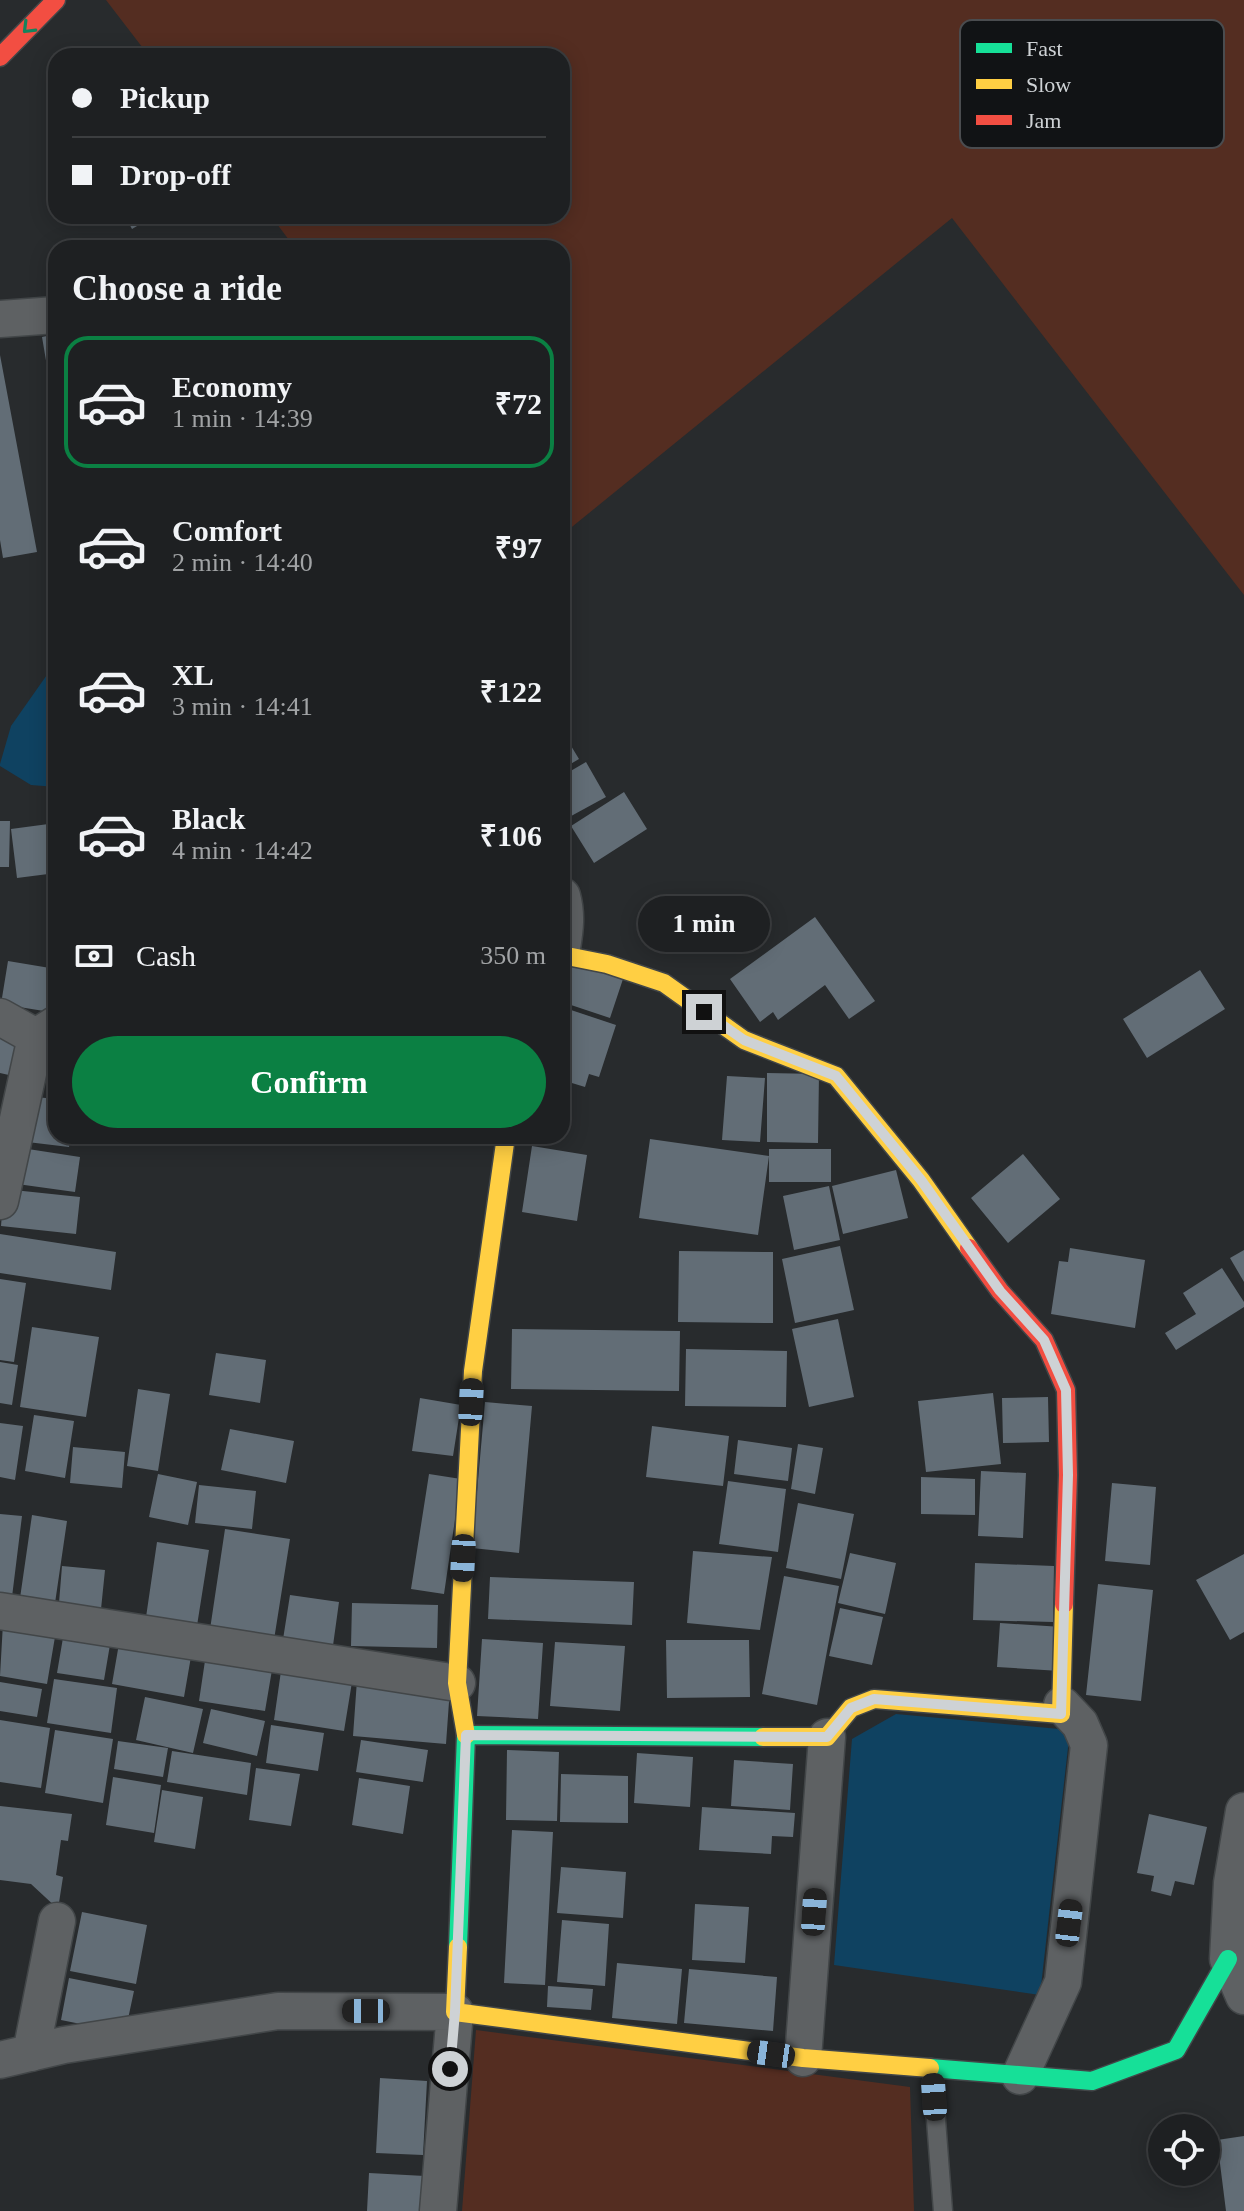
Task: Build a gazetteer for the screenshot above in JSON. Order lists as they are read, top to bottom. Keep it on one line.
{"legend":["Fast","Slow","Jam"],"page":{"banner":["Pickup","Drop-off"],"heading":"Choose a ride","list":[{"name":"Economy","note":"1 min · 14:39","value":"₹72"},{"name":"Comfort","note":"2 min · 14:40","value":"₹97"},{"name":"XL","note":"3 min · 14:41","value":"₹122"},{"name":"Black","note":"4 min · 14:42","value":"₹106"}],"bubble":"1 min","pay":["Cash","350 m"],"buttons":"Confirm"}}
